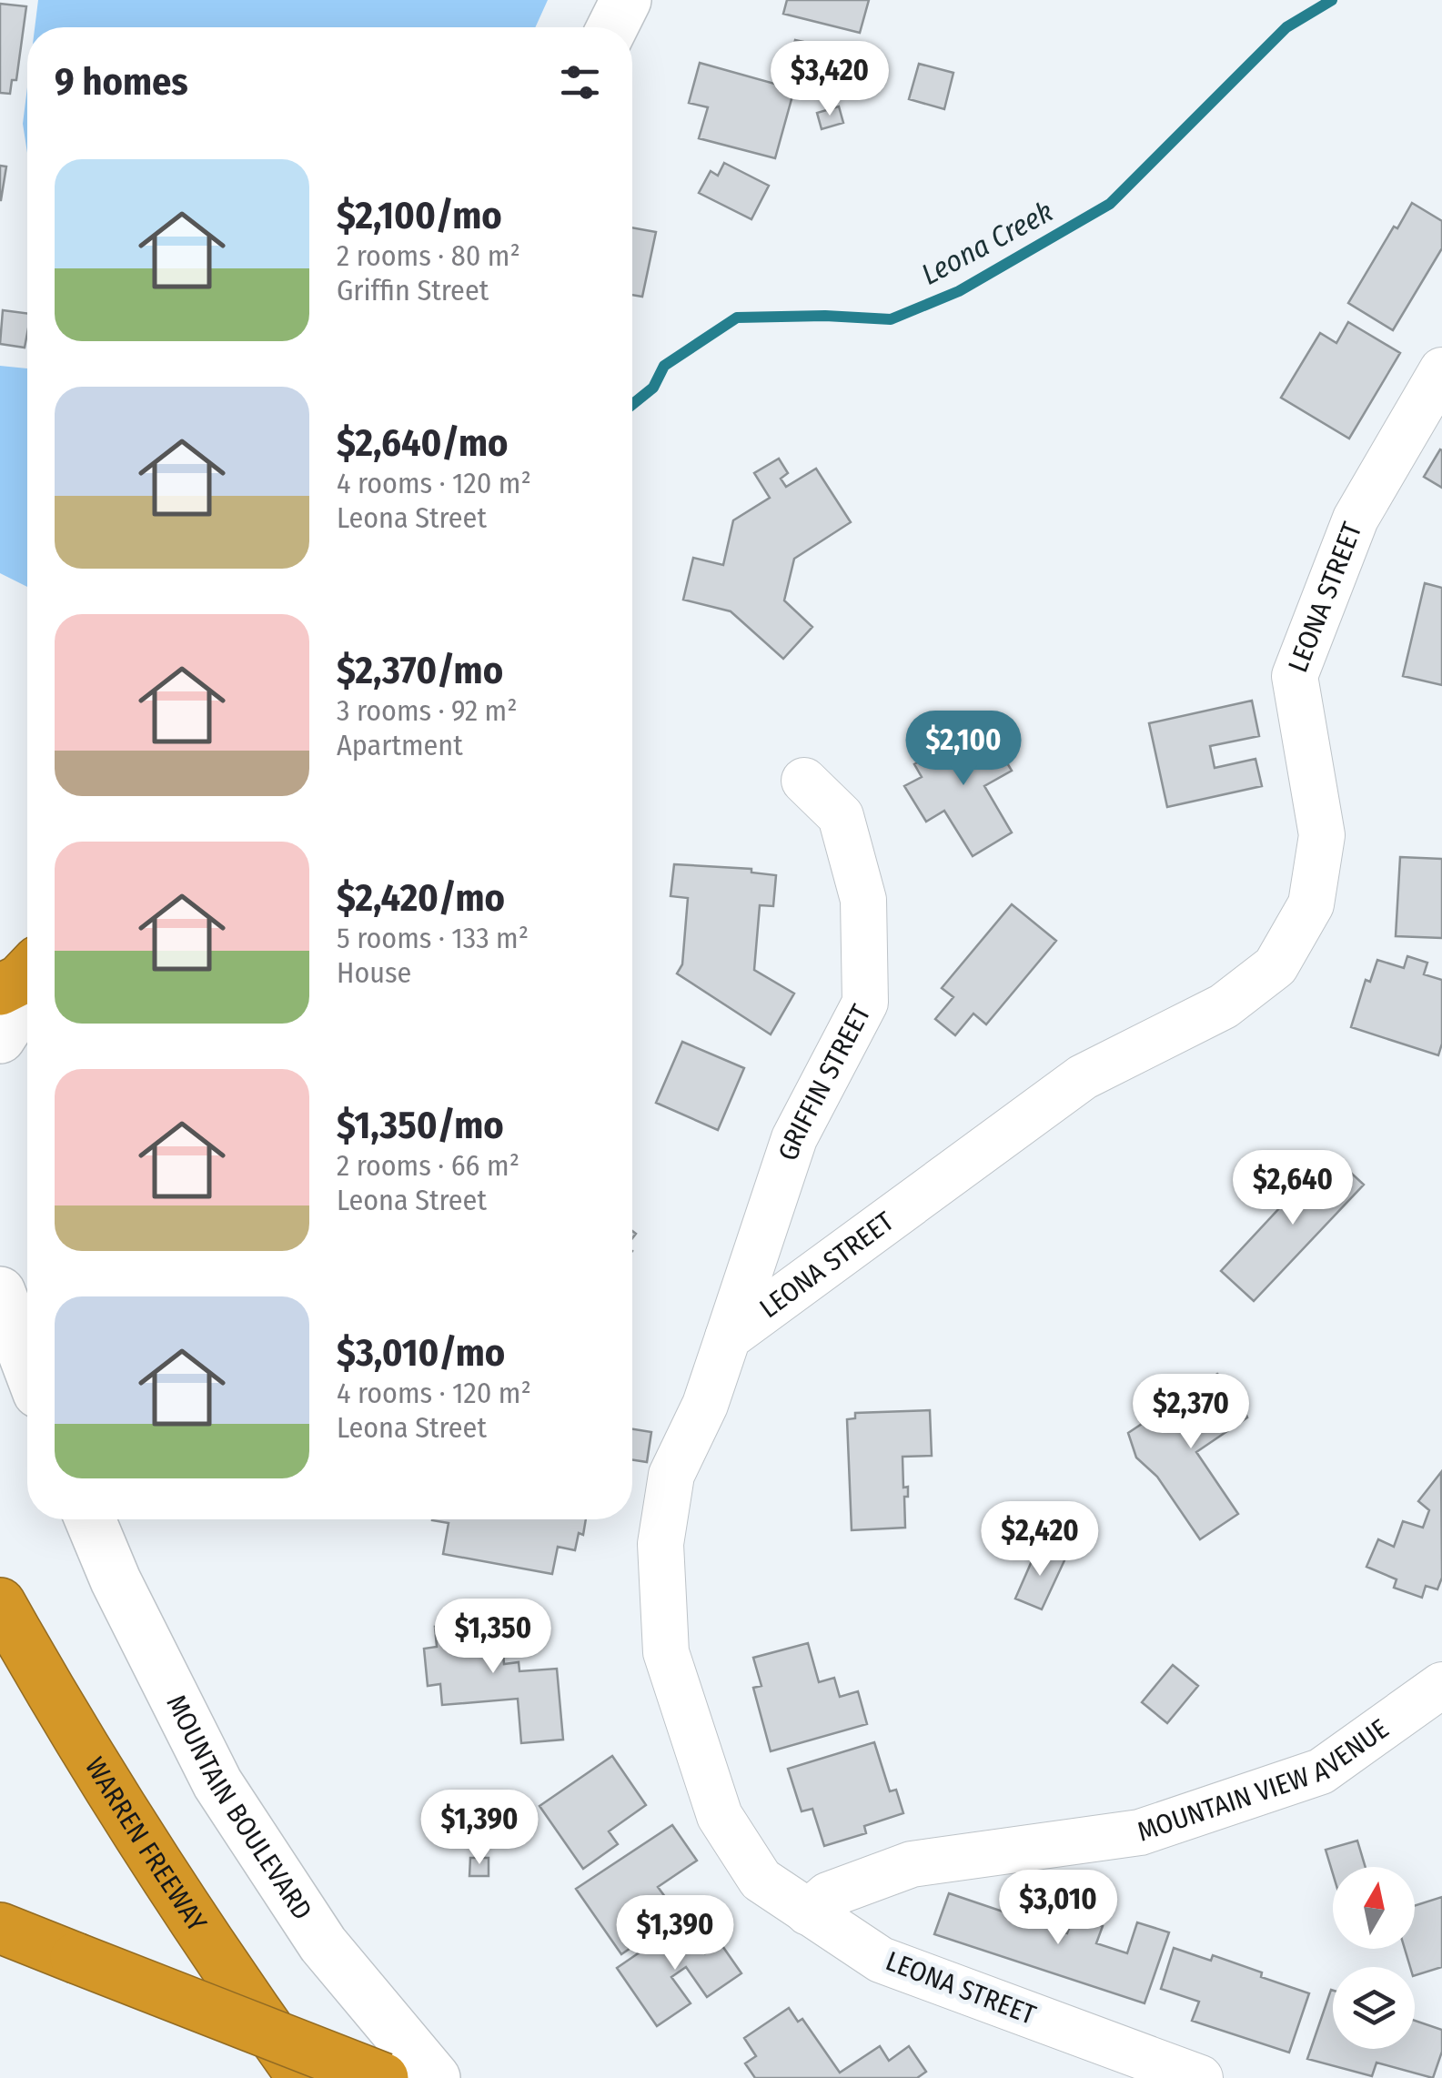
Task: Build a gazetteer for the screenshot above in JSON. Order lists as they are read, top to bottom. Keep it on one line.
{"streets":{"highway":["WARREN FREEWAY"],"street":["LEONA STREET","GRIFFIN STREET","MOUNTAIN VIEW AVENUE","MOUNTAIN BOULEVARD"]},"crossings":[["LEONA STREET","GRIFFIN STREET"],["LEONA STREET","MOUNTAIN VIEW AVENUE"]],"water":["Leona Creek"],"north":"top","page":{"heading":"9 homes","price":["$3,420","$2,100","$2,640","$2,370","$2,420","$1,350","$1,390","$3,010","$1,390"],"list":[{"name":"$2,100/mo","note":"2 rooms · 80 m² · Griffin Street"},{"name":"$2,640/mo","note":"4 rooms · 120 m² · Leona Street"},{"name":"$2,370/mo","note":"3 rooms · 92 m² · Apartment"},{"name":"$2,420/mo","note":"5 rooms · 133 m² · House"},{"name":"$1,350/mo","note":"2 rooms · 66 m² · Leona Street"},{"name":"$3,010/mo","note":"4 rooms · 120 m² · Leona Street"}]}}
